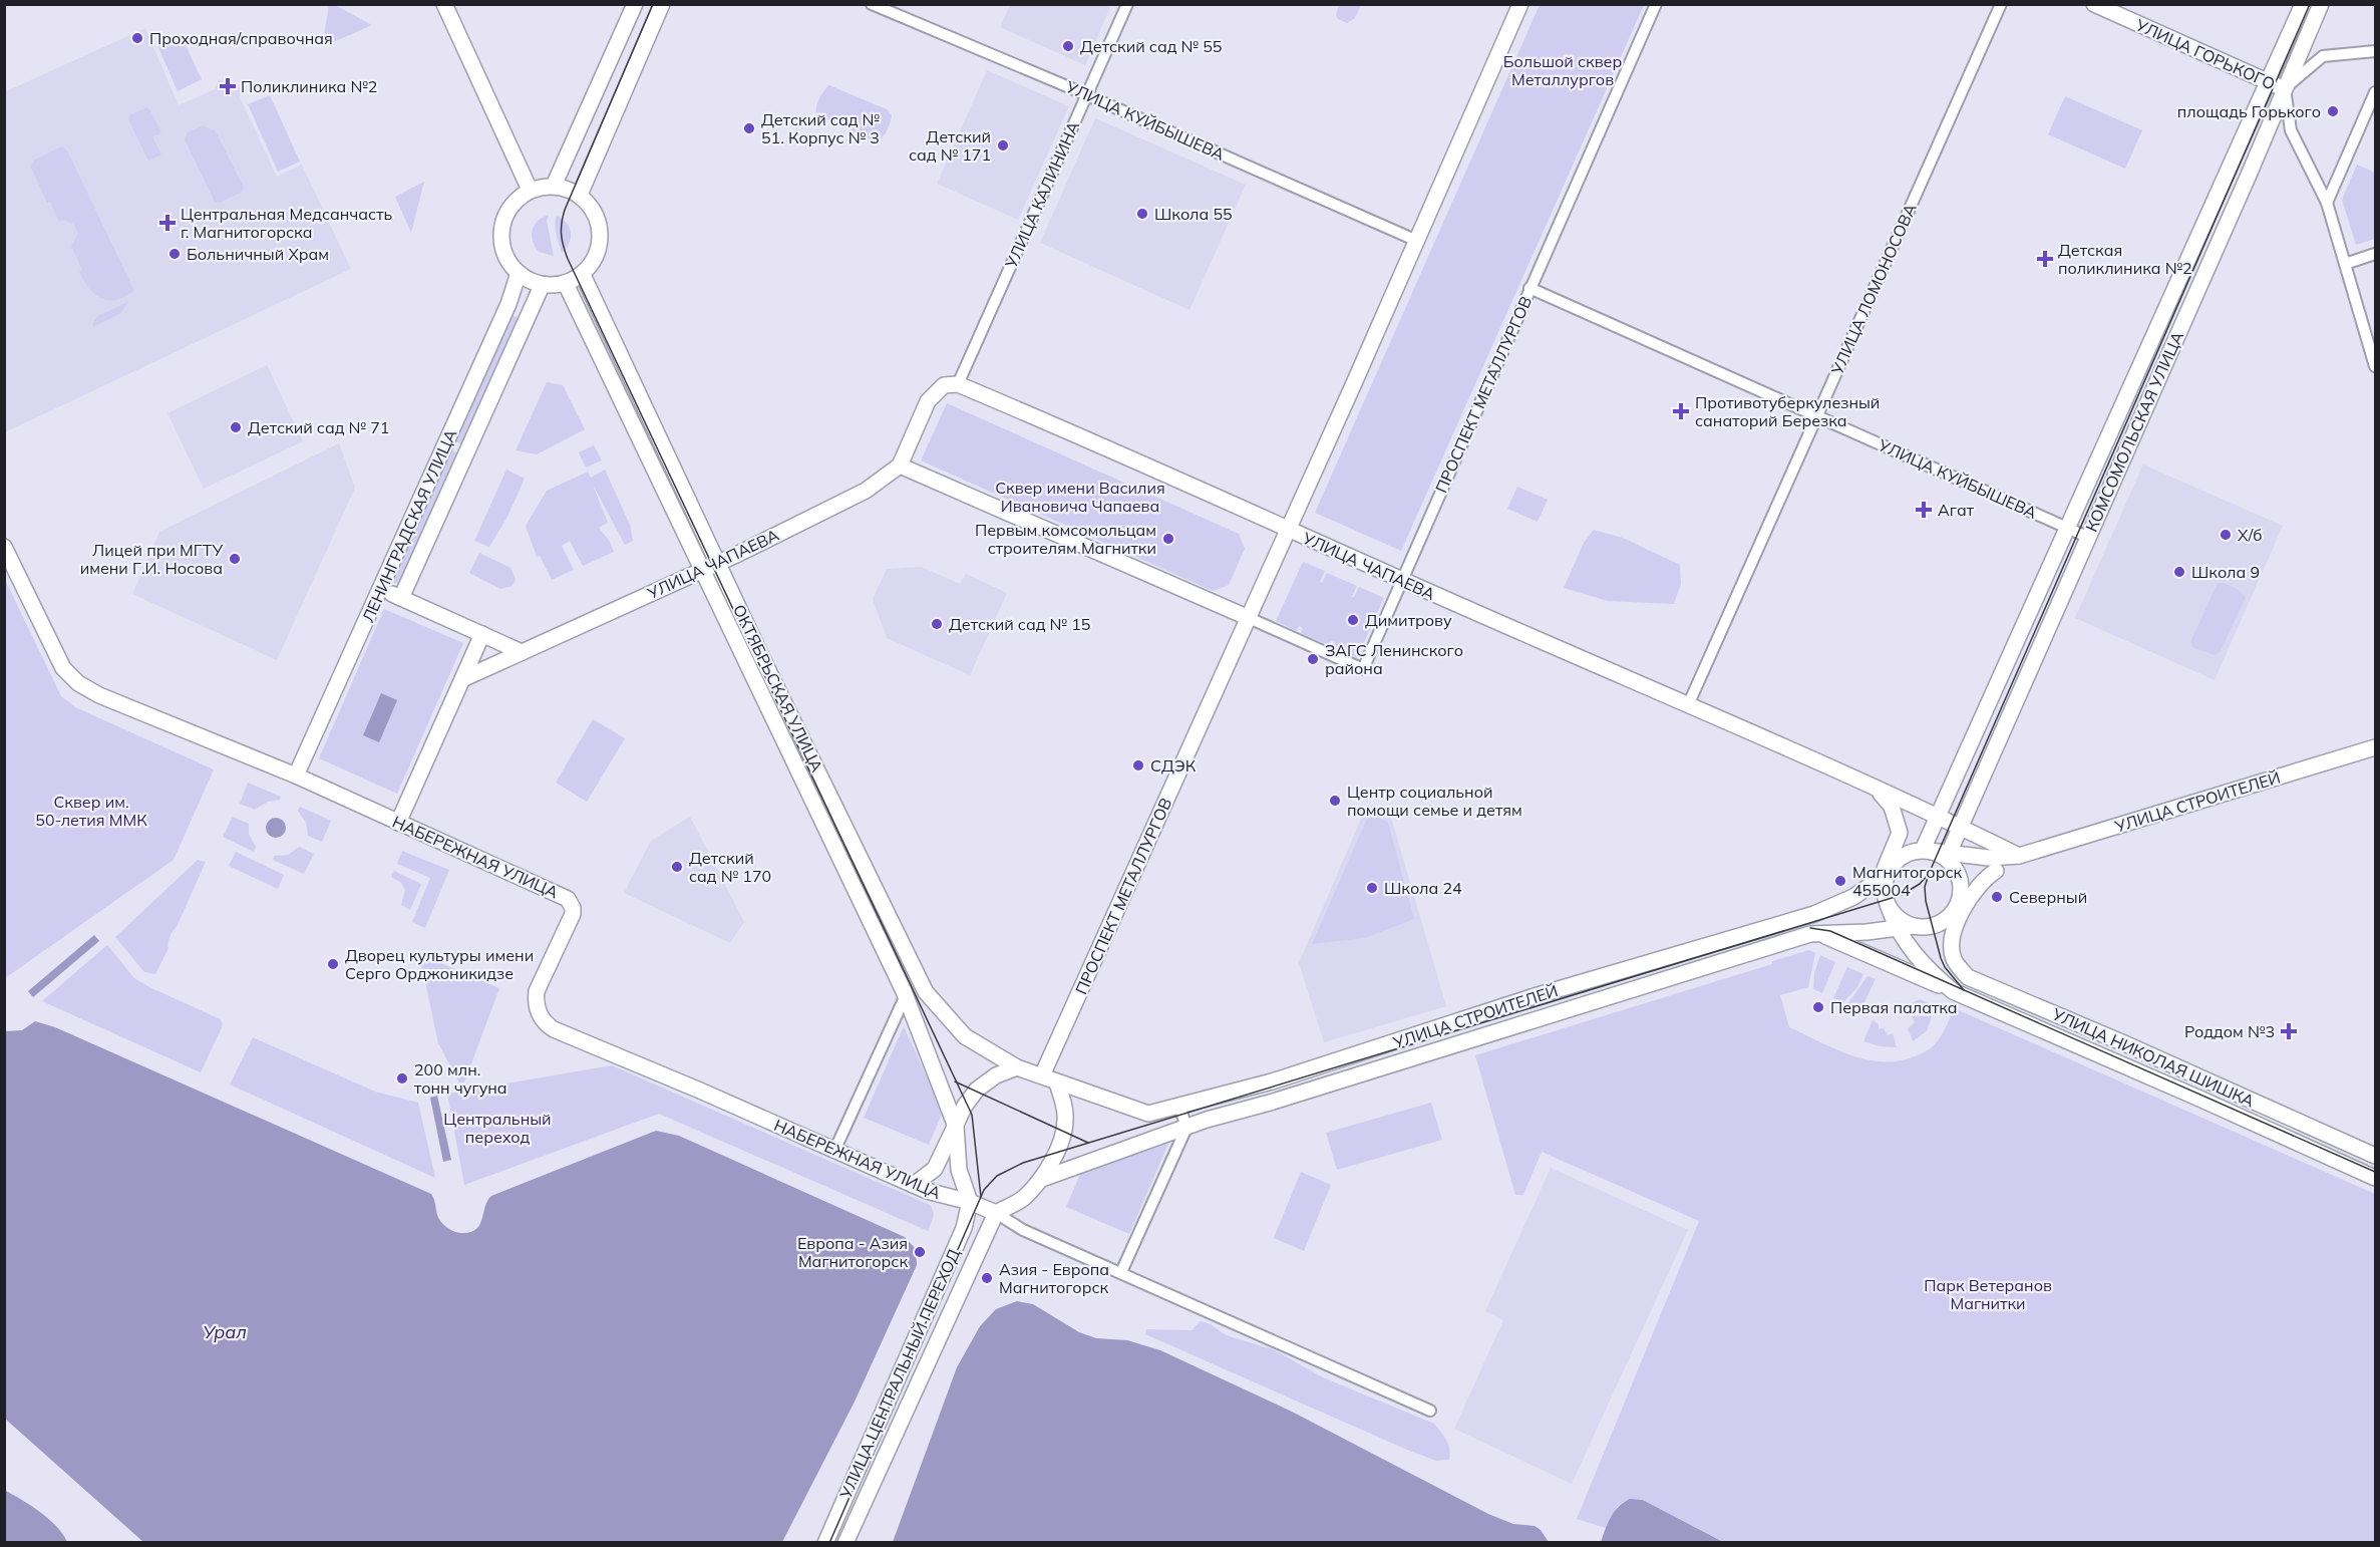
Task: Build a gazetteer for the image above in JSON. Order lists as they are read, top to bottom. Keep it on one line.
{"streets":{"main road":["УЛИЦА ГОРЬКОГО","ПРОСПЕКТ МЕТАЛЛУРГОВ","КОМСОМОЛЬСКАЯ УЛИЦА","ЛЕНИНГРАДСКАЯ УЛИЦА","УЛИЦА ЧАПАЕВА","ОКТЯБРЬСКАЯ УЛИЦА","УЛИЦА СТРОИТЕЛЕЙ","НАБЕРЕЖНАЯ УЛИЦА","УЛИЦА НИКОЛАЯ ШИШКА","УЛИЦА ЦЕНТРАЛЬНЫЙ ПЕРЕХОД"],"street":["УЛИЦА КУЙБЫШЕВА","УЛИЦА КАЛИНИНА","УЛИЦА ЛОМОНОСОВА"]},"crossings":[["УЛИЦА ГОРЬКОГО","КОМСОМОЛЬСКАЯ УЛИЦА"],["УЛИЦА КУЙБЫШЕВА","УЛИЦА КАЛИНИНА"],["УЛИЦА КУЙБЫШЕВА","УЛИЦА ЛОМОНОСОВА"],["УЛИЦА КУЙБЫШЕВА","ПРОСПЕКТ МЕТАЛЛУРГОВ"],["УЛИЦА КУЙБЫШЕВА","КОМСОМОЛЬСКАЯ УЛИЦА"],["УЛИЦА КАЛИНИНА","УЛИЦА ЧАПАЕВА"],["УЛИЦА ЛОМОНОСОВА","УЛИЦА ЧАПАЕВА"],["ПРОСПЕКТ МЕТАЛЛУРГОВ","УЛИЦА ЧАПАЕВА"],["ПРОСПЕКТ МЕТАЛЛУРГОВ","ОКТЯБРЬСКАЯ УЛИЦА"],["ПРОСПЕКТ МЕТАЛЛУРГОВ","УЛИЦА СТРОИТЕЛЕЙ"],["ПРОСПЕКТ МЕТАЛЛУРГОВ","НАБЕРЕЖНАЯ УЛИЦА"],["ПРОСПЕКТ МЕТАЛЛУРГОВ","УЛИЦА ЦЕНТРАЛЬНЫЙ ПЕРЕХОД"],["КОМСОМОЛЬСКАЯ УЛИЦА","УЛИЦА ЧАПАЕВА"],["КОМСОМОЛЬСКАЯ УЛИЦА","УЛИЦА СТРОИТЕЛЕЙ"],["КОМСОМОЛЬСКАЯ УЛИЦА","УЛИЦА НИКОЛАЯ ШИШКА"],["ЛЕНИНГРАДСКАЯ УЛИЦА","ОКТЯБРЬСКАЯ УЛИЦА"],["ЛЕНИНГРАДСКАЯ УЛИЦА","НАБЕРЕЖНАЯ УЛИЦА"],["УЛИЦА ЧАПАЕВА","ОКТЯБРЬСКАЯ УЛИЦА"],["УЛИЦА ЧАПАЕВА","УЛИЦА СТРОИТЕЛЕЙ"],["ОКТЯБРЬСКАЯ УЛИЦА","УЛИЦА СТРОИТЕЛЕЙ"],["ОКТЯБРЬСКАЯ УЛИЦА","НАБЕРЕЖНАЯ УЛИЦА"],["ОКТЯБРЬСКАЯ УЛИЦА","УЛИЦА ЦЕНТРАЛЬНЫЙ ПЕРЕХОД"],["УЛИЦА СТРОИТЕЛЕЙ","НАБЕРЕЖНАЯ УЛИЦА"],["УЛИЦА СТРОИТЕЛЕЙ","УЛИЦА НИКОЛАЯ ШИШКА"],["УЛИЦА СТРОИТЕЛЕЙ","УЛИЦА ЦЕНТРАЛЬНЫЙ ПЕРЕХОД"],["НАБЕРЕЖНАЯ УЛИЦА","УЛИЦА ЦЕНТРАЛЬНЫЙ ПЕРЕХОД"]],"water":["Урал"],"parks":["Большой сквер Металлургов","Сквер имени Василия Ивановича Чапаева","Сквер им. 50-летия ММК","Центральный переход","Парк Ветеранов Магнитки"],"places":{"other":["Проходная/справочная","Детский сад № 55","площадь Горького","Детский сад № 51. Корпус № 3","Детский сад № 171","Школа 55","Больничный Храм","Детский сад № 71","Х/б","Первым комсомольцам строителям Магнитки","Лицей при МГТУ имени Г.И. Носова","Школа 9","Димитрову","Детский сад № 15","ЗАГС Ленинского района","СДЭК","Центр социальной помощи семье и детям","Детский сад № 170","Магнитогорск 455004","Школа 24","Северный","Дворец культуры имени Серго Орджоникидзе","Первая палатка","200 млн. тонн чугуна","Европа - Азия Магнитогорск","Азия - Европа Магнитогорск"],"health":["Поликлиника №2","Центральная Медсанчасть г. Магнитогорска","Детская поликлиника №2","Противотуберкулезный санаторий Березка","Агат","Роддом №3"]}}
